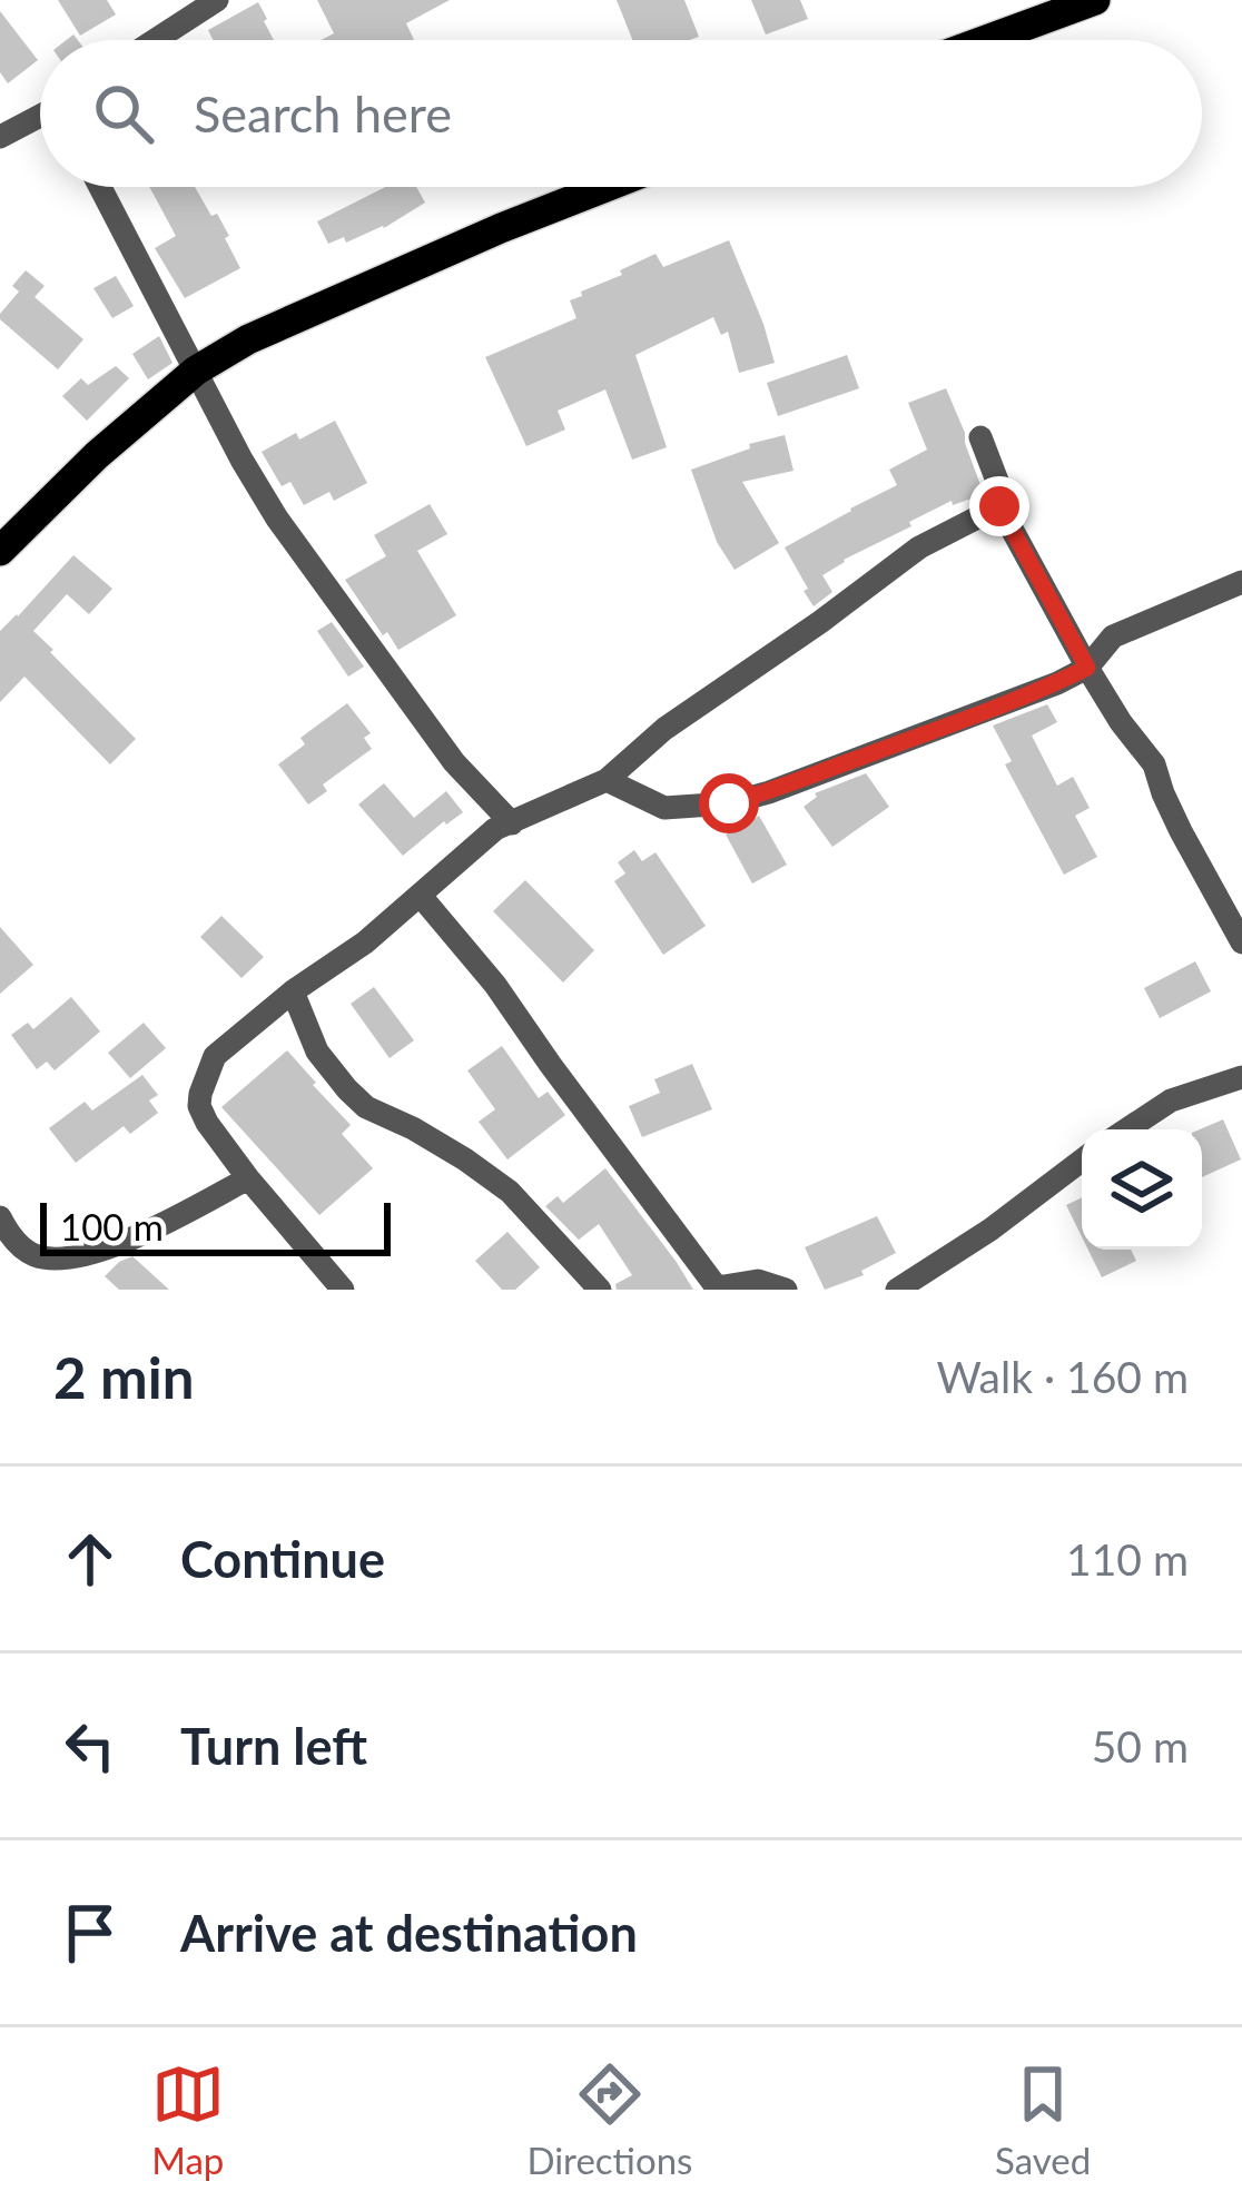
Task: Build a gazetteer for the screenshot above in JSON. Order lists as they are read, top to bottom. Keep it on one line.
{"scale_bar":"100 m","page":{"search":"Search here","scale":"100 m","heading":["2 min","Walk · 160 m"],"list":[["Continue","110 m"],["Turn left","50 m"],"Arrive at destination"],"nav":["Map","Directions","Saved"]}}
